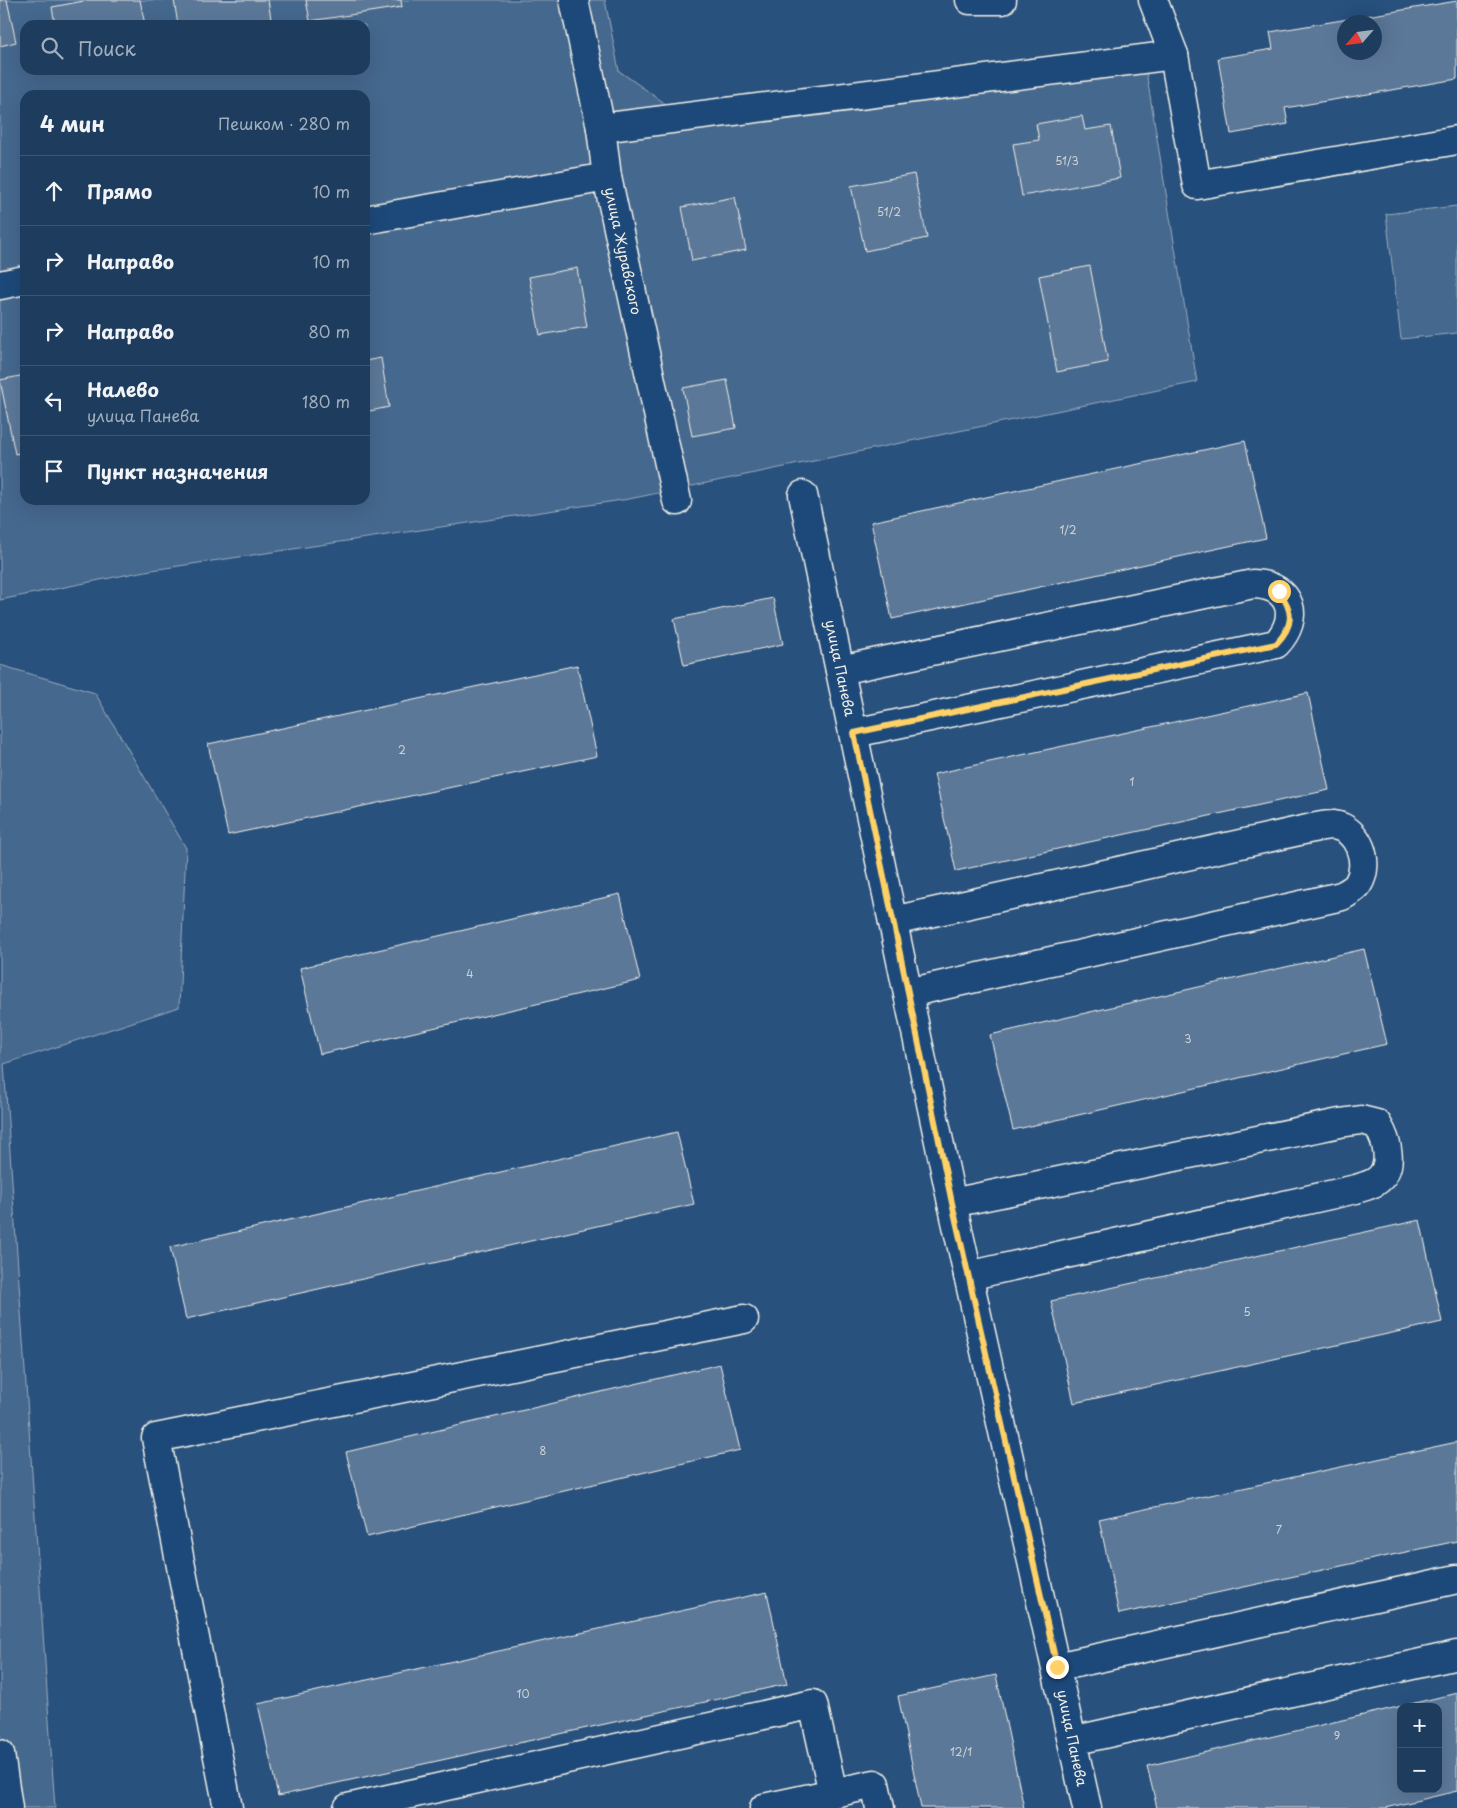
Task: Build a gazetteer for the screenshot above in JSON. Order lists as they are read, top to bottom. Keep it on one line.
{"streets":{"street":["улица Журавского","улица Панева"]},"house_numbers":["51/3","51/2","1/2","2","1","4","3","5","8","7","10","9","12/1"],"north":"bottom left","page":{"search":"Поиск","heading":["4 мин","Пешком · 280 m"],"list":[["Прямо","10 m"],["Направо","10 m"],["Направо","80 m"],["Налево","улица Панева","180 m"],"Пункт назначения"],"map_buttons":["+","−"]}}
